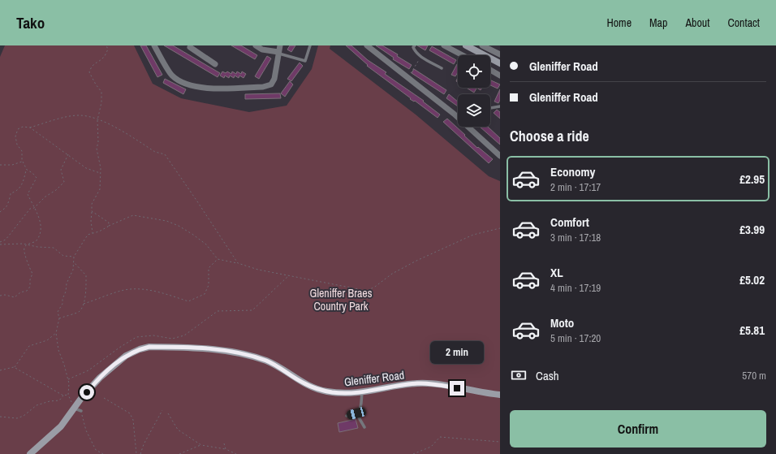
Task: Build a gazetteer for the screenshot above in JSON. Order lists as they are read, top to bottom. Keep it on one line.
{"streets":{"main road":["Gleniffer Road"]},"parks":["Gleniffer Braes Country Park"],"page":{"header":"Tako","nav":["Home","Map","About","Contact"],"banner":["Gleniffer Road","Gleniffer Road"],"heading":"Choose a ride","list":[{"name":"Economy","note":"2 min · 17:17","value":"£2.95"},{"name":"Comfort","note":"3 min · 17:18","value":"£3.99"},{"name":"XL","note":"4 min · 17:19","value":"£5.02"},{"name":"Moto","note":"5 min · 17:20","value":"£5.81"}],"bubble":"2 min","pay":["Cash","570 m"],"buttons":"Confirm"}}
